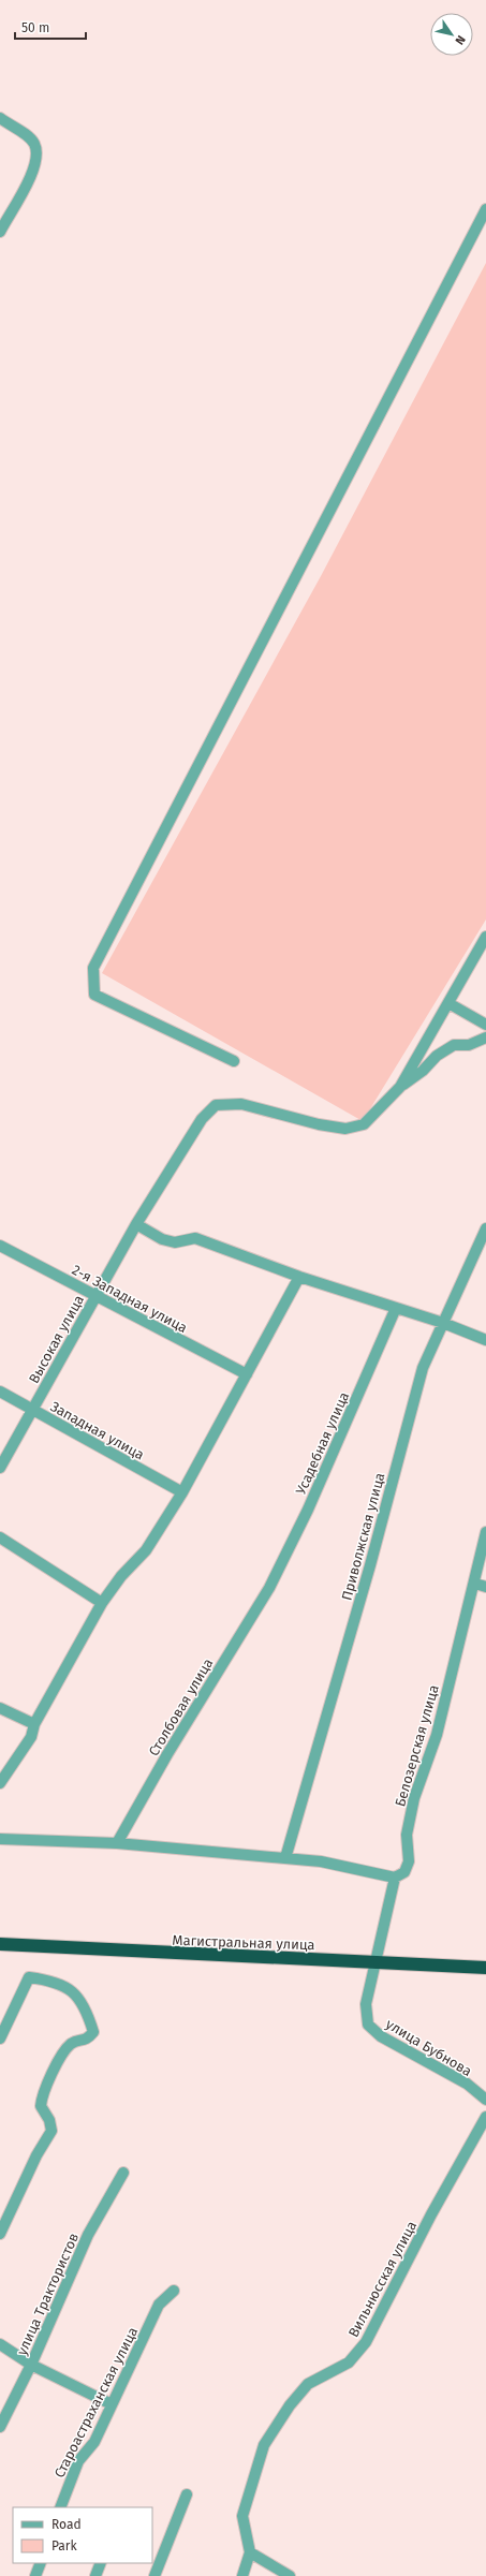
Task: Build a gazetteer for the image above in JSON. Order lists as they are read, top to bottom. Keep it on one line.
{"streets":{"highway":["Магистральная улица"],"street":["2-я Западная улица","Высокая улица","Западная улица","Усадебная улица","Приволжская улица","Столбовая улица","Белозерская улица","улица Бубнова","Вильнюсская улица","улица Трактористов","Староастраханская улица"]},"crossings":[["2-я Западная улица","Высокая улица"],["Высокая улица","Западная улица"],["Усадебная улица","Столбовая улица"],["Белозерская улица","Магистральная улица"],["Белозерская улица","улица Бубнова"],["Магистральная улица","улица Бубнова"]],"legend":["Road","Park"],"scale_bar":"50 m","north":"bottom right"}
